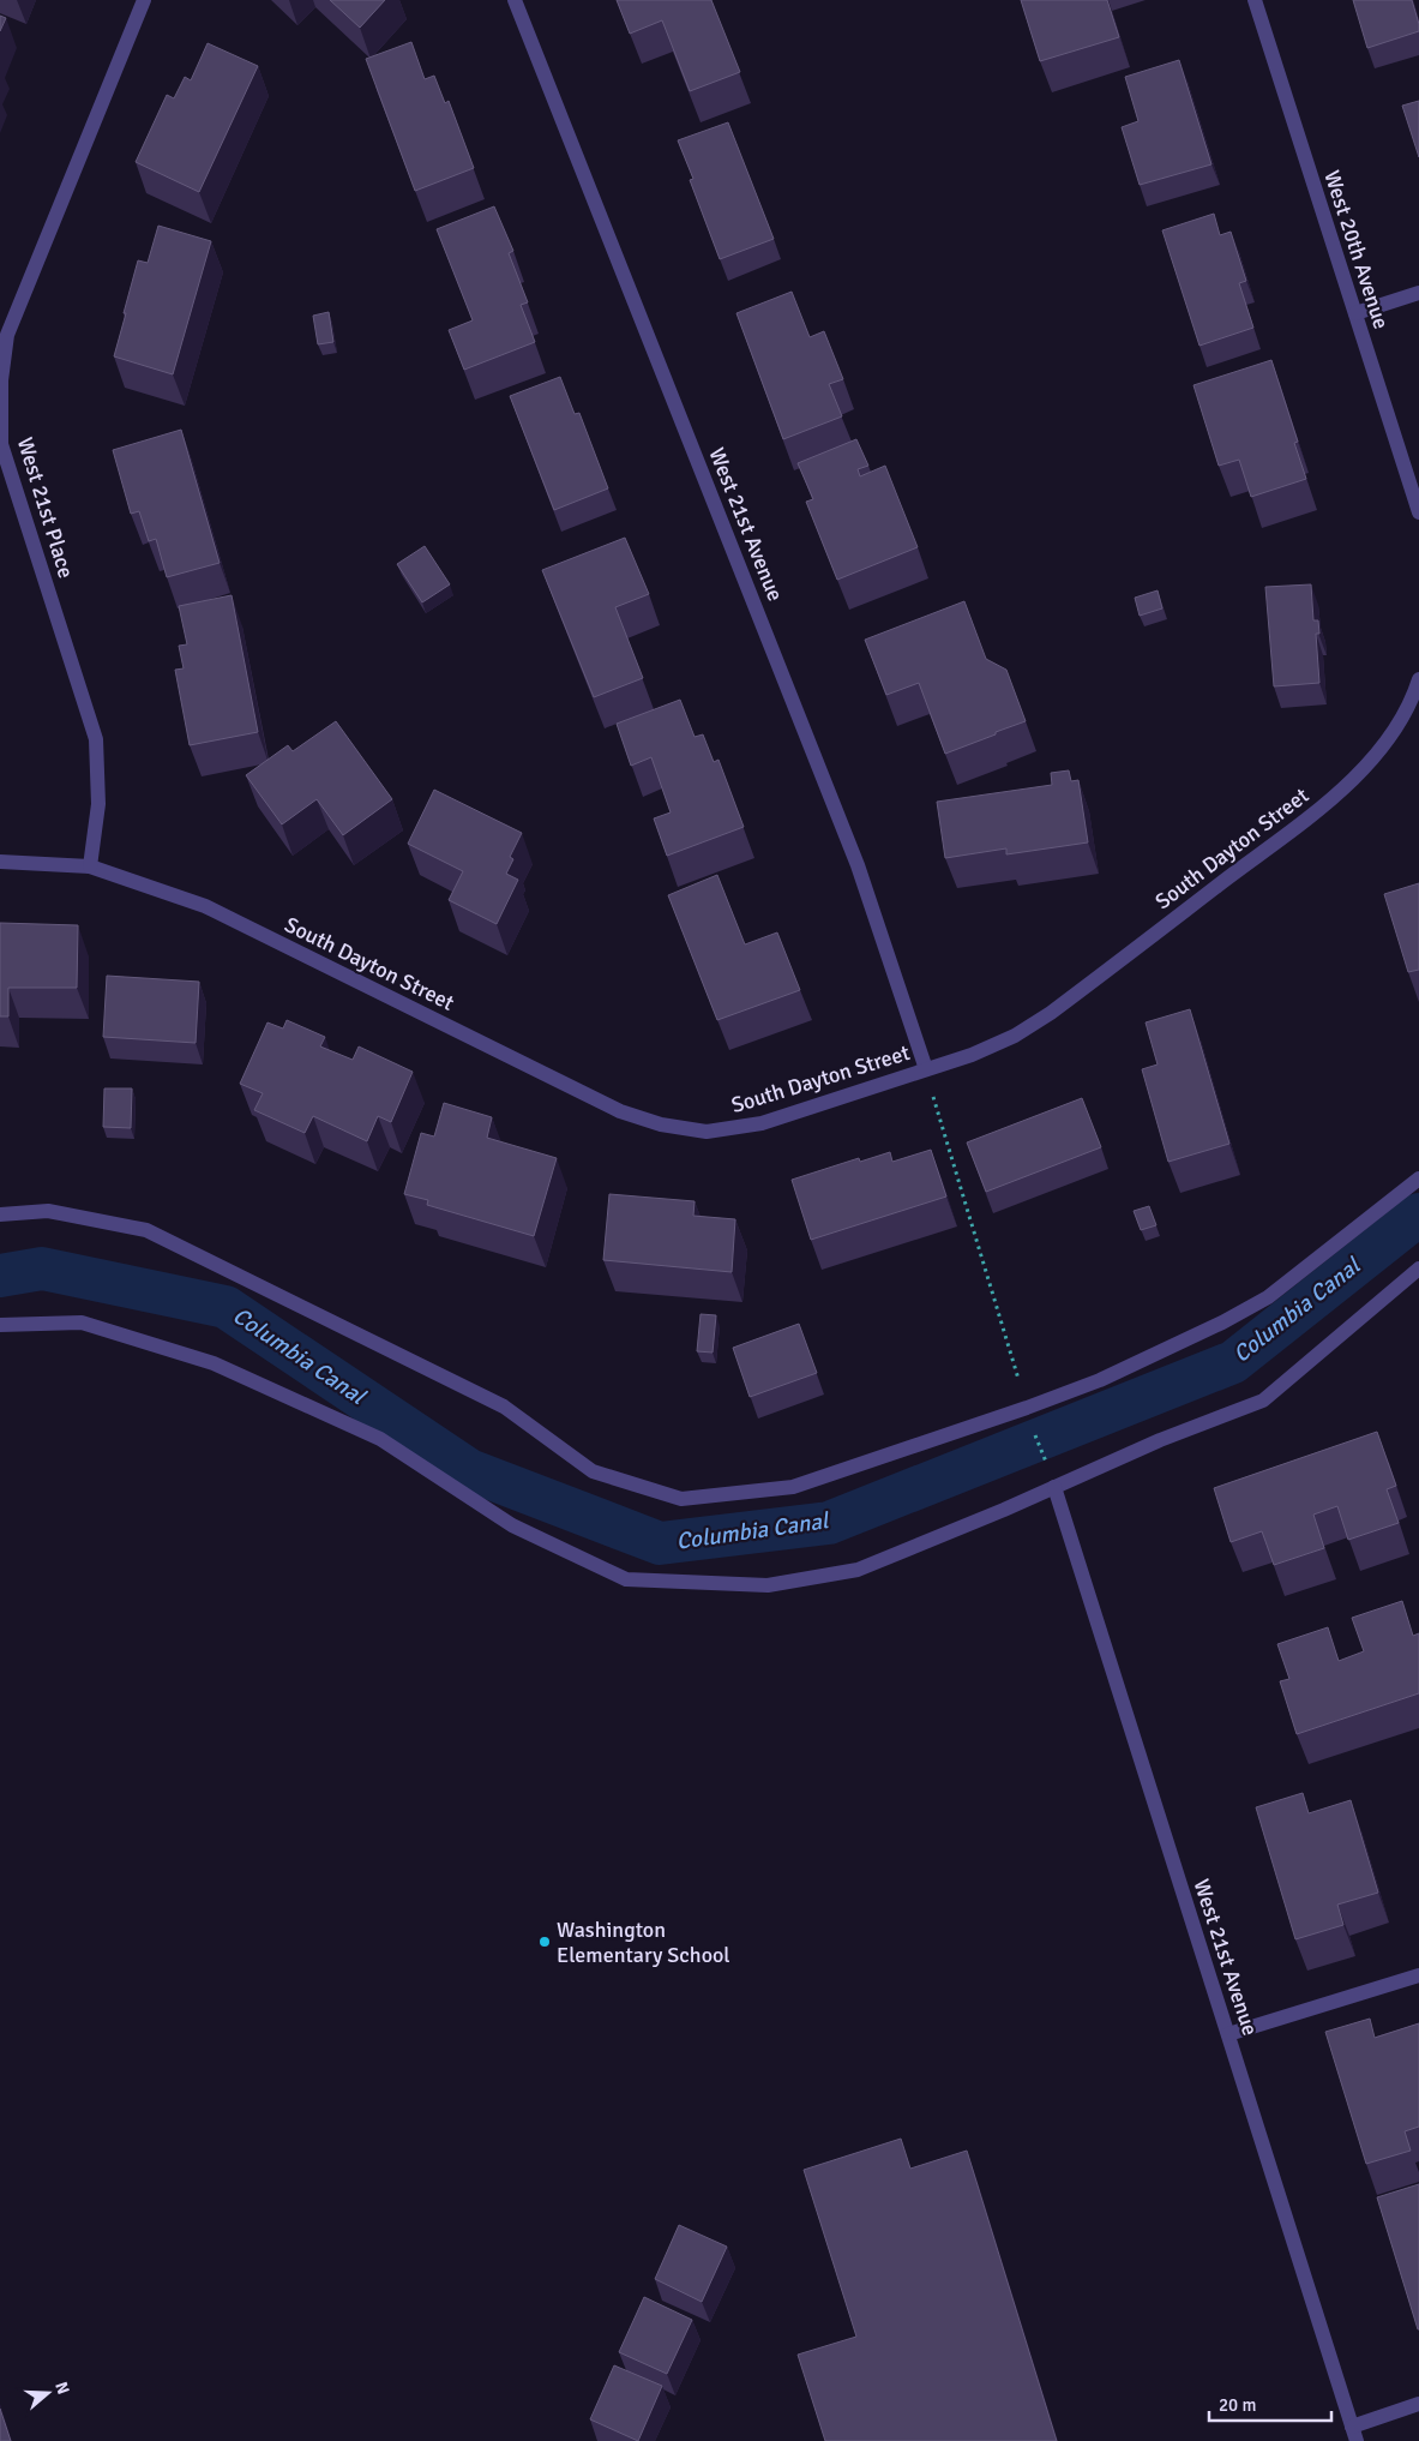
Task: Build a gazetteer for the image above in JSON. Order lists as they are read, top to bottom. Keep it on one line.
{"streets":{"street":["West 20th Avenue","West 21st Place","West 21st Avenue","South Dayton Street"]},"crossings":[["West 21st Place","South Dayton Street"],["West 21st Avenue","South Dayton Street"]],"water":["Columbia Canal"],"places":["Washington Elementary School"],"scale_bar":"20 m","north":"right"}
